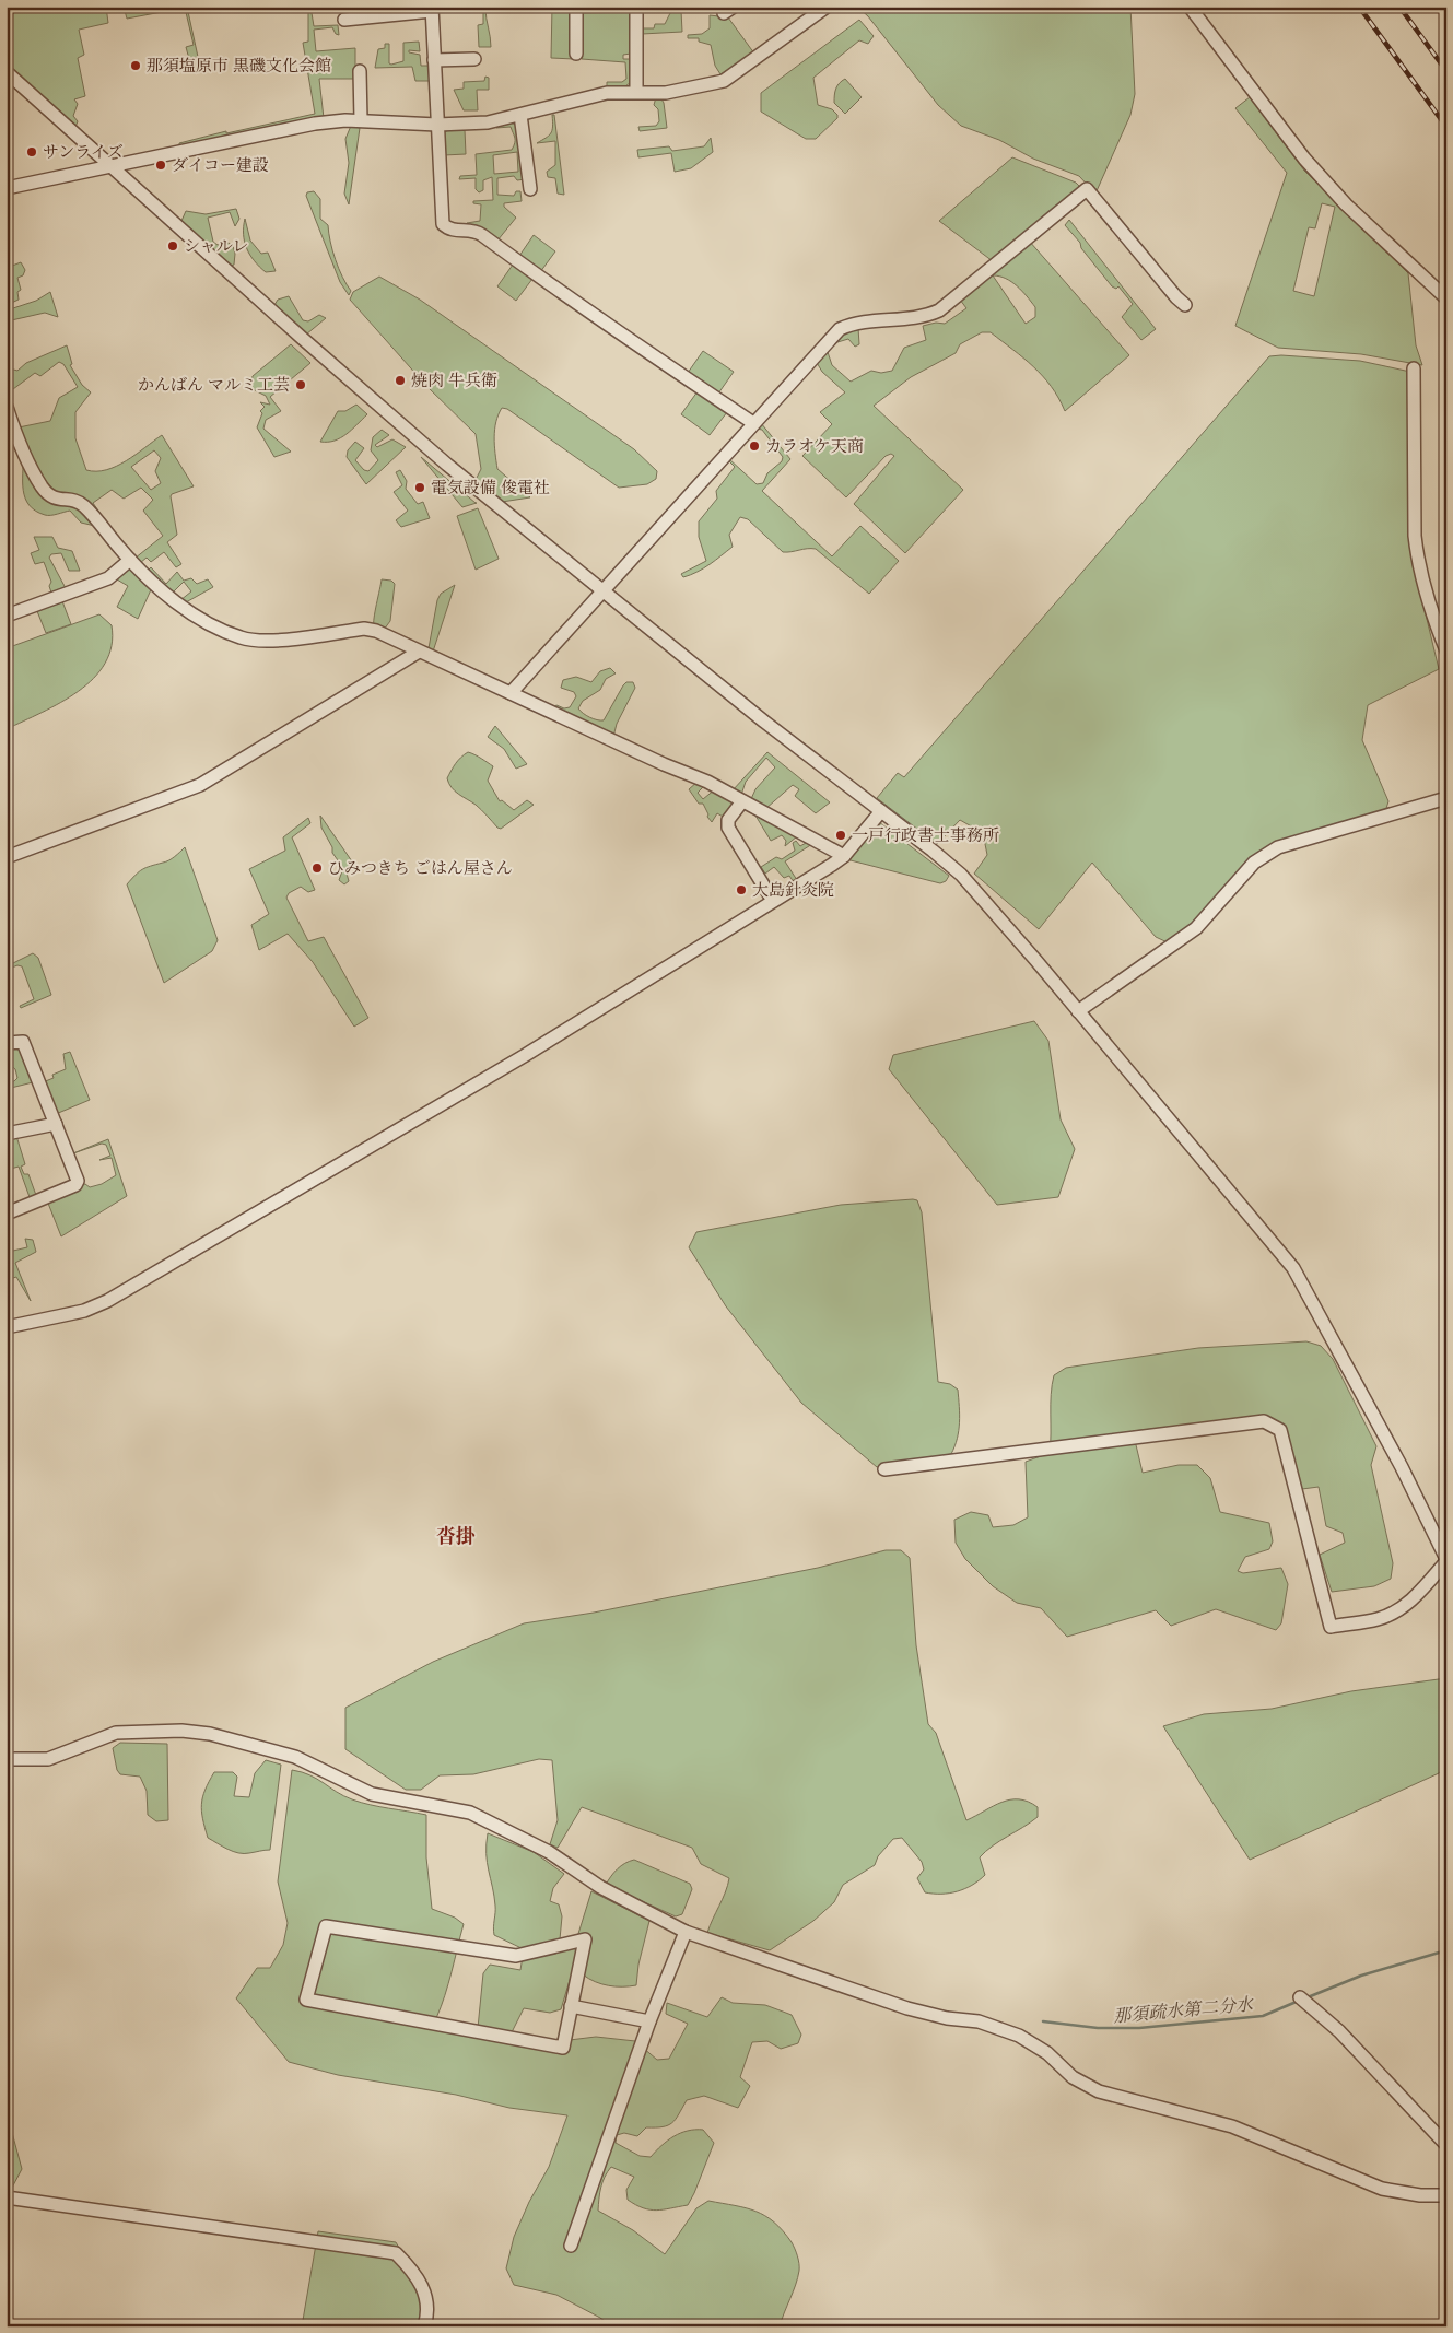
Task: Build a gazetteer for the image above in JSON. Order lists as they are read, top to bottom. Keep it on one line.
{"districts":["沓掛"],"water":["那須疏水第二分水"],"places":["那須塩原市 黒磯文化会館","サンライズ","ダイコー建設","シャルレ","焼肉 牛兵衛","かんばん マルミ工芸","カラオケ天商","電気設備 俊電社","一戸行政書士事務所","ひみつきち ごはん屋さん","大島針灸院"]}
